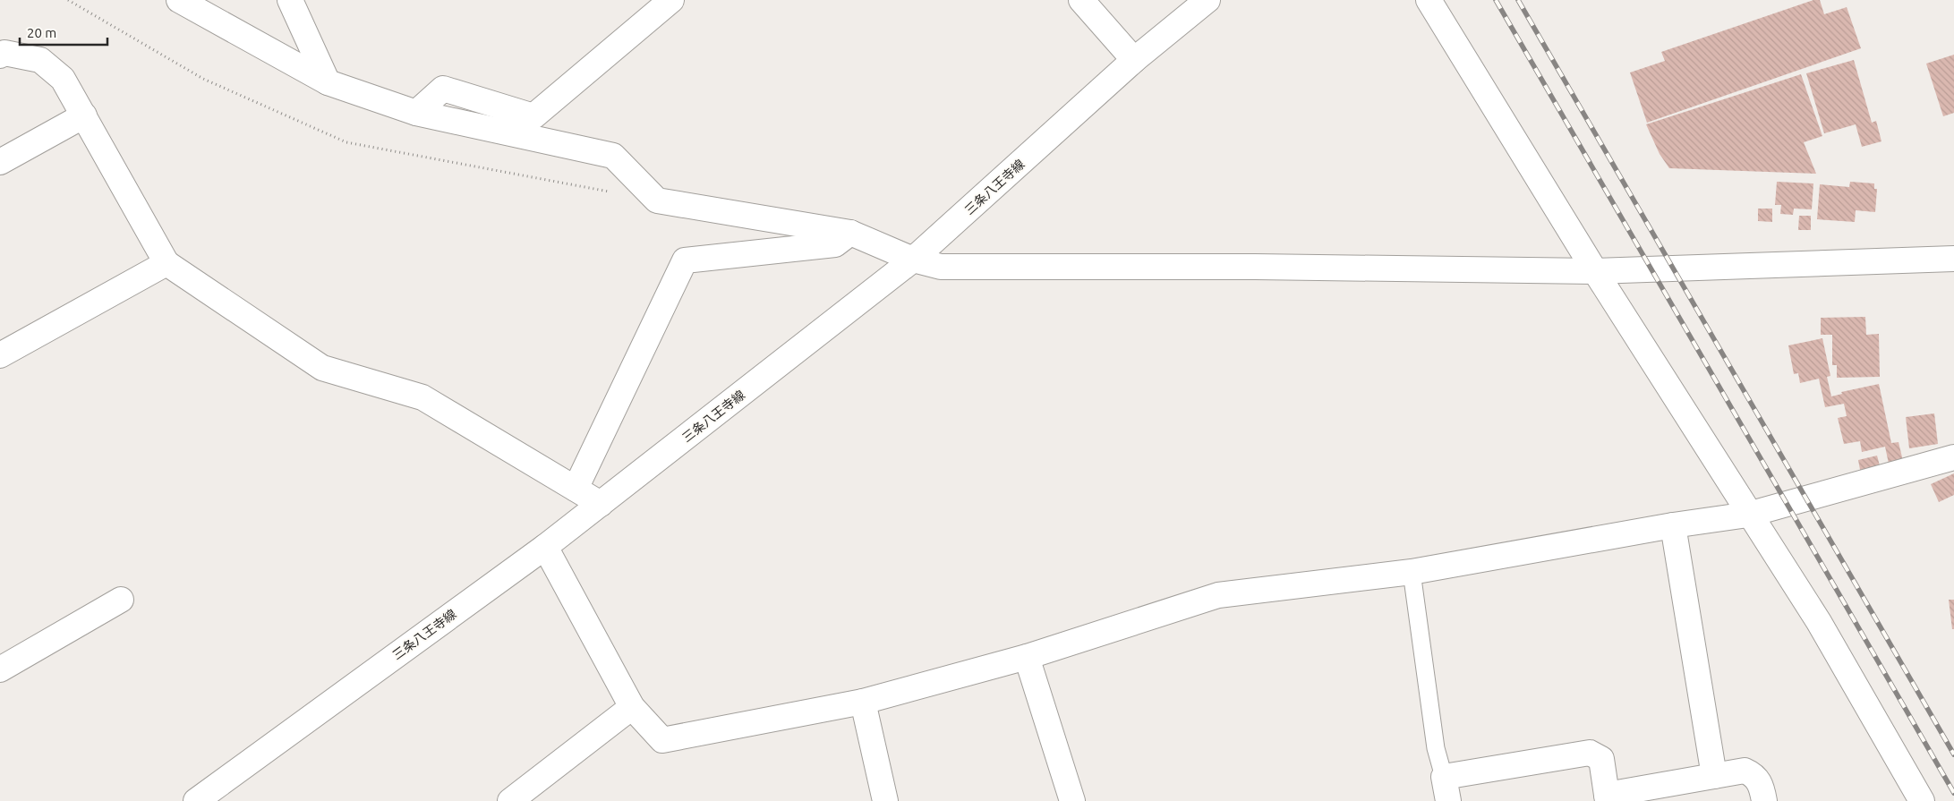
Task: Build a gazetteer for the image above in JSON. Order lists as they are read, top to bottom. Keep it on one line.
{"streets":{"street":["三条八王寺線"]},"scale_bar":"20 m"}
